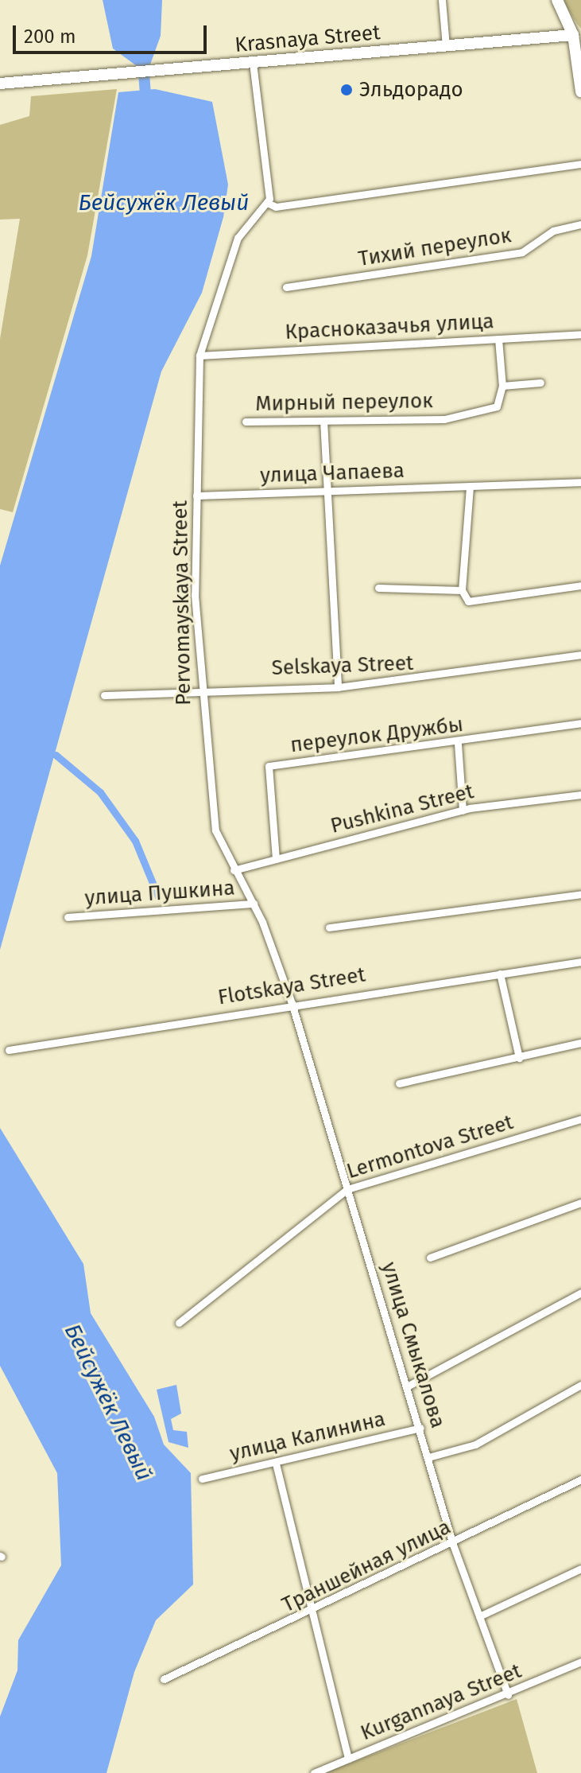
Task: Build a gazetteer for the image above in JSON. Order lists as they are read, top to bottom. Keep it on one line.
{"streets":{"street":["Krasnaya Street","Тихий переулок","Красноказачья улица","Мирный переулок","улица Чапаева","Pervomayskaya Street","Selskaya Street","переулок Дружбы","Pushkina Street","улица Пушкина","Flotskaya Street","Lermontova Street","улица Смыкалова","улица Калинина","Траншейная улица","Kurgannaya Street"]},"crossings":[["Красноказачья улица","Pervomayskaya Street"],["улица Чапаева","Pervomayskaya Street"],["Pervomayskaya Street","Selskaya Street"],["Pervomayskaya Street","Pushkina Street"],["Pervomayskaya Street","улица Пушкина"],["Pervomayskaya Street","Flotskaya Street"],["Pervomayskaya Street","улица Смыкалова"],["переулок Дружбы","Pushkina Street"],["Flotskaya Street","улица Смыкалова"],["Lermontova Street","улица Смыкалова"],["улица Смыкалова","улица Калинина"],["улица Смыкалова","Траншейная улица"],["улица Смыкалова","Kurgannaya Street"]],"water":["Бейсужёк Левый"],"places":["Эльдорадо"],"scale_bar":"200 m"}
